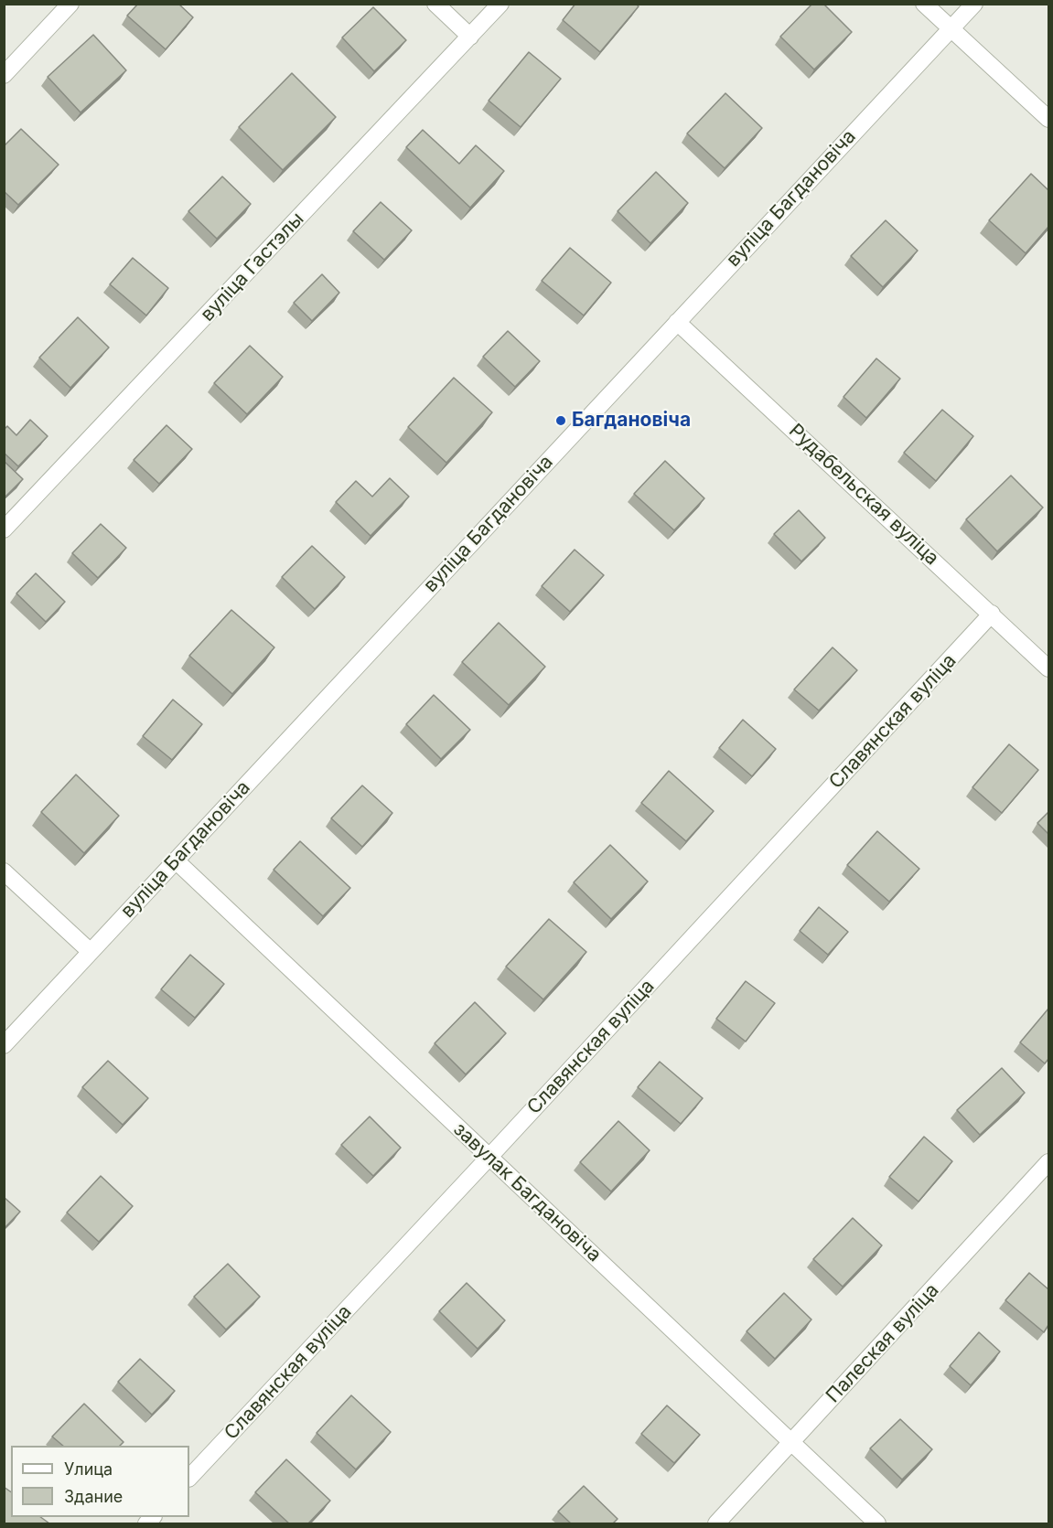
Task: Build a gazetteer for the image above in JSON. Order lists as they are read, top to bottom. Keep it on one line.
{"streets":{"street":["вуліца Багдановіча","вуліца Гастэлы","Рудабельская вуліца","Славянская вуліца","завулак Багдановіча","Палеская вуліца"]},"crossings":[["вуліца Багдановіча","Рудабельская вуліца"],["вуліца Багдановіча","завулак Багдановіча"],["Рудабельская вуліца","Славянская вуліца"],["Славянская вуліца","завулак Багдановіча"],["завулак Багдановіча","Палеская вуліца"]],"places":["Багдановіча"],"legend":["Улица","Здание"]}
